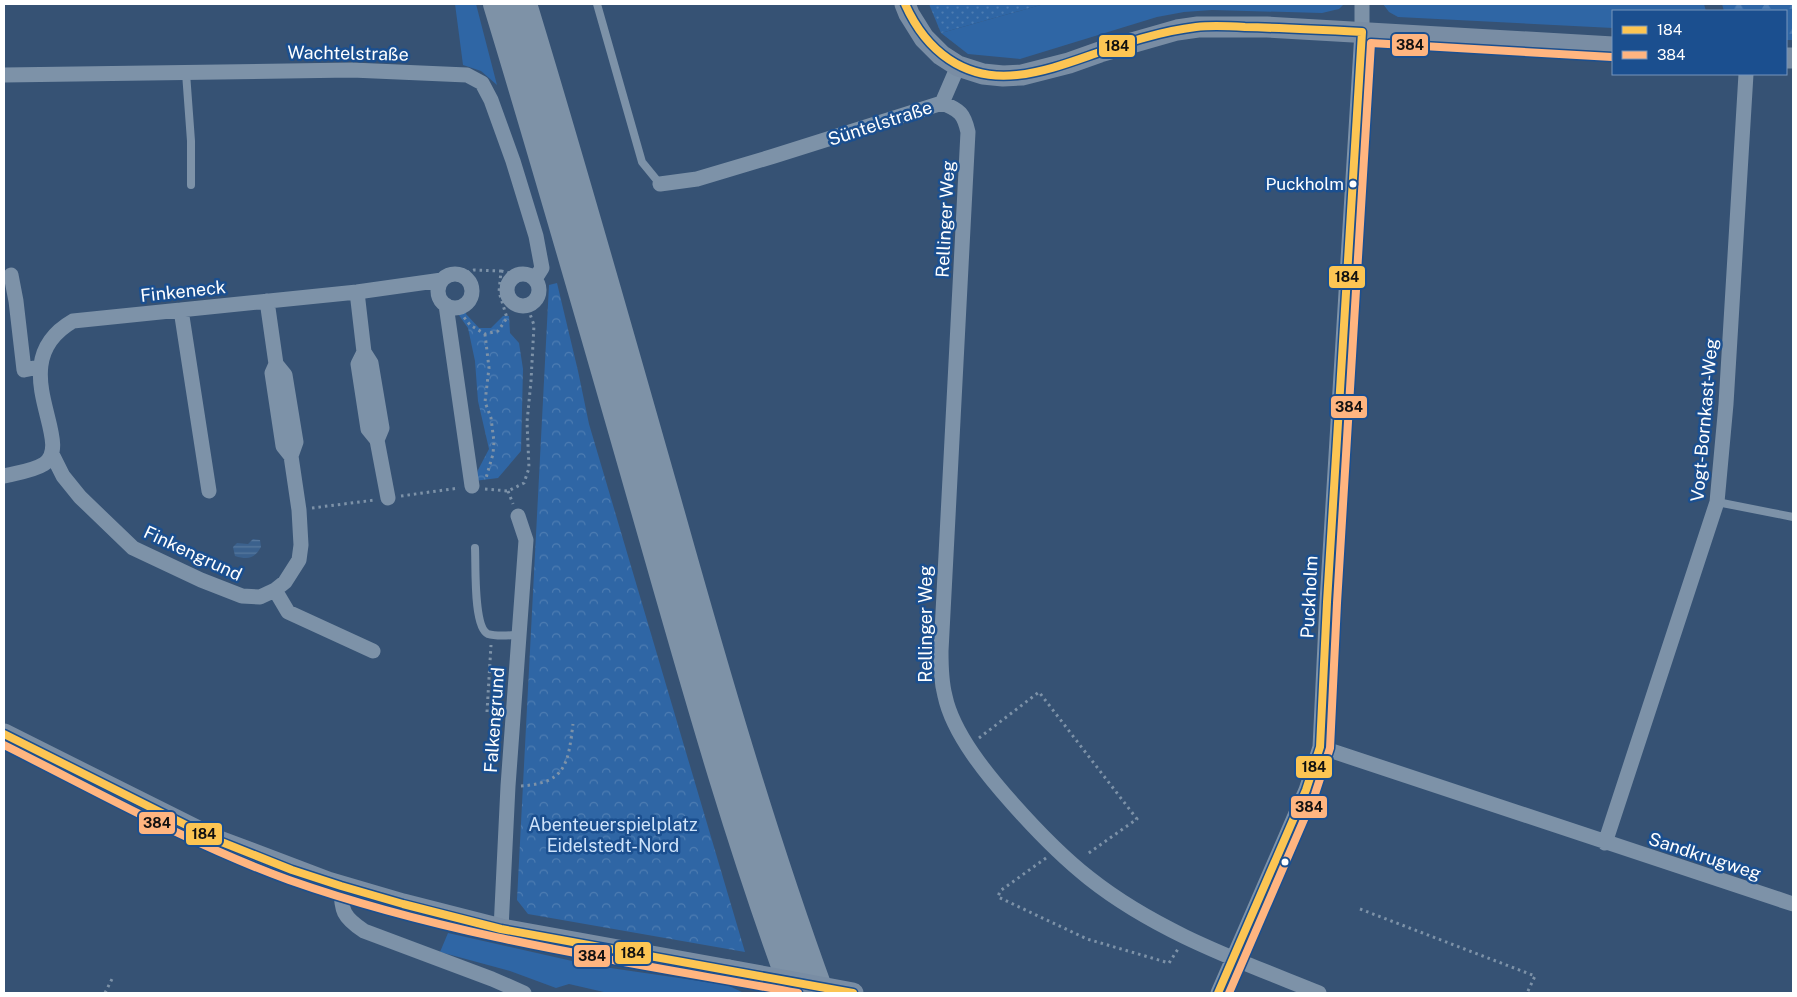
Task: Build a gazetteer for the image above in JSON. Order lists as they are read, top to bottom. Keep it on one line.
{"streets":{"street":["Wachtelstraße","Süntelstraße","Rellinger Weg","Finkeneck","Vogt-Bornkast-Weg","Finkengrund","Puckholm","Falkengrund","Sandkrugweg"]},"crossings":[["Süntelstraße","Rellinger Weg"],["Rellinger Weg","Puckholm"],["Finkeneck","Finkengrund"],["Vogt-Bornkast-Weg","Sandkrugweg"],["Puckholm","Sandkrugweg"]],"parks":["Abenteuerspielplatz Eidelstedt-Nord"],"places":["Puckholm"],"lines":["transit line 184","transit line 384"],"legend":["184","384"]}
